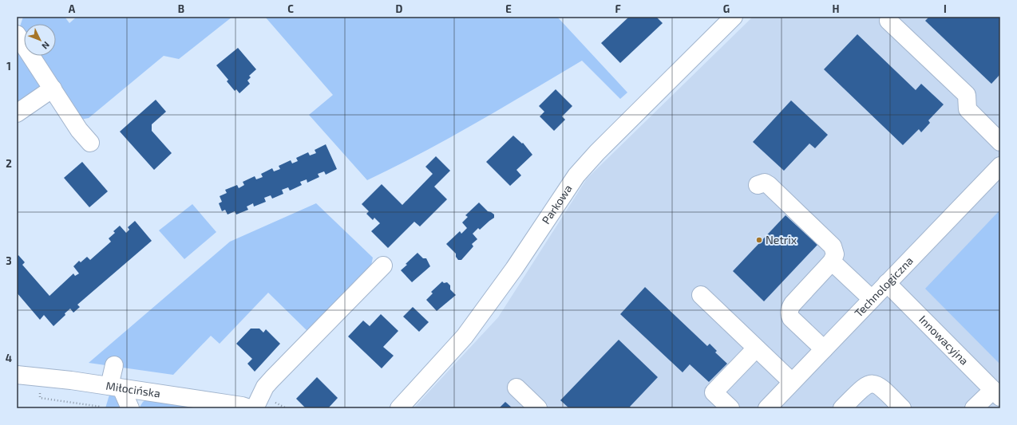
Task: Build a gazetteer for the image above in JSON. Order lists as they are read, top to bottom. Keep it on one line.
{"streets":{"street":["Parkowa","Technologiczna","Innowacyjna","Miłocińska"]},"crossings":[["Technologiczna","Innowacyjna"]],"places":["Netrix"],"north":"bottom right","grid":{"columns":["A","B","C","D","E","F","G","H","I"],"rows":["1","2","3","4"]}}
